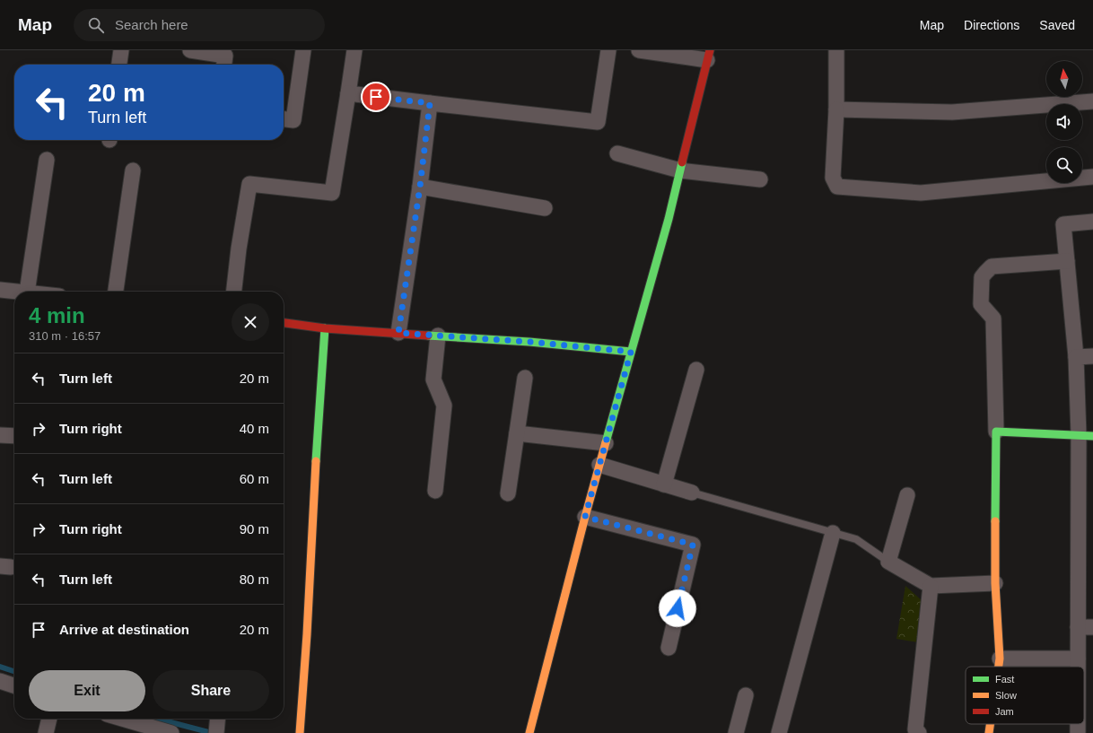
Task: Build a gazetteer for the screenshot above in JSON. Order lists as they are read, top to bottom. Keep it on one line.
{"legend":["Fast","Slow","Jam"],"north":"top","page":{"header":"Map","search":"Search here","nav":["Map","Directions","Saved"],"turn":["20 m","Turn left"],"heading":["4 min","310 m · 16:57"],"list":[{"name":"Turn left","value":"20 m"},{"name":"Turn right","value":"40 m"},{"name":"Turn left","value":"60 m"},{"name":"Turn right","value":"90 m"},{"name":"Turn left","value":"80 m"},{"name":"Arrive at destination","value":"20 m"}],"buttons":["Exit","Share"]}}
